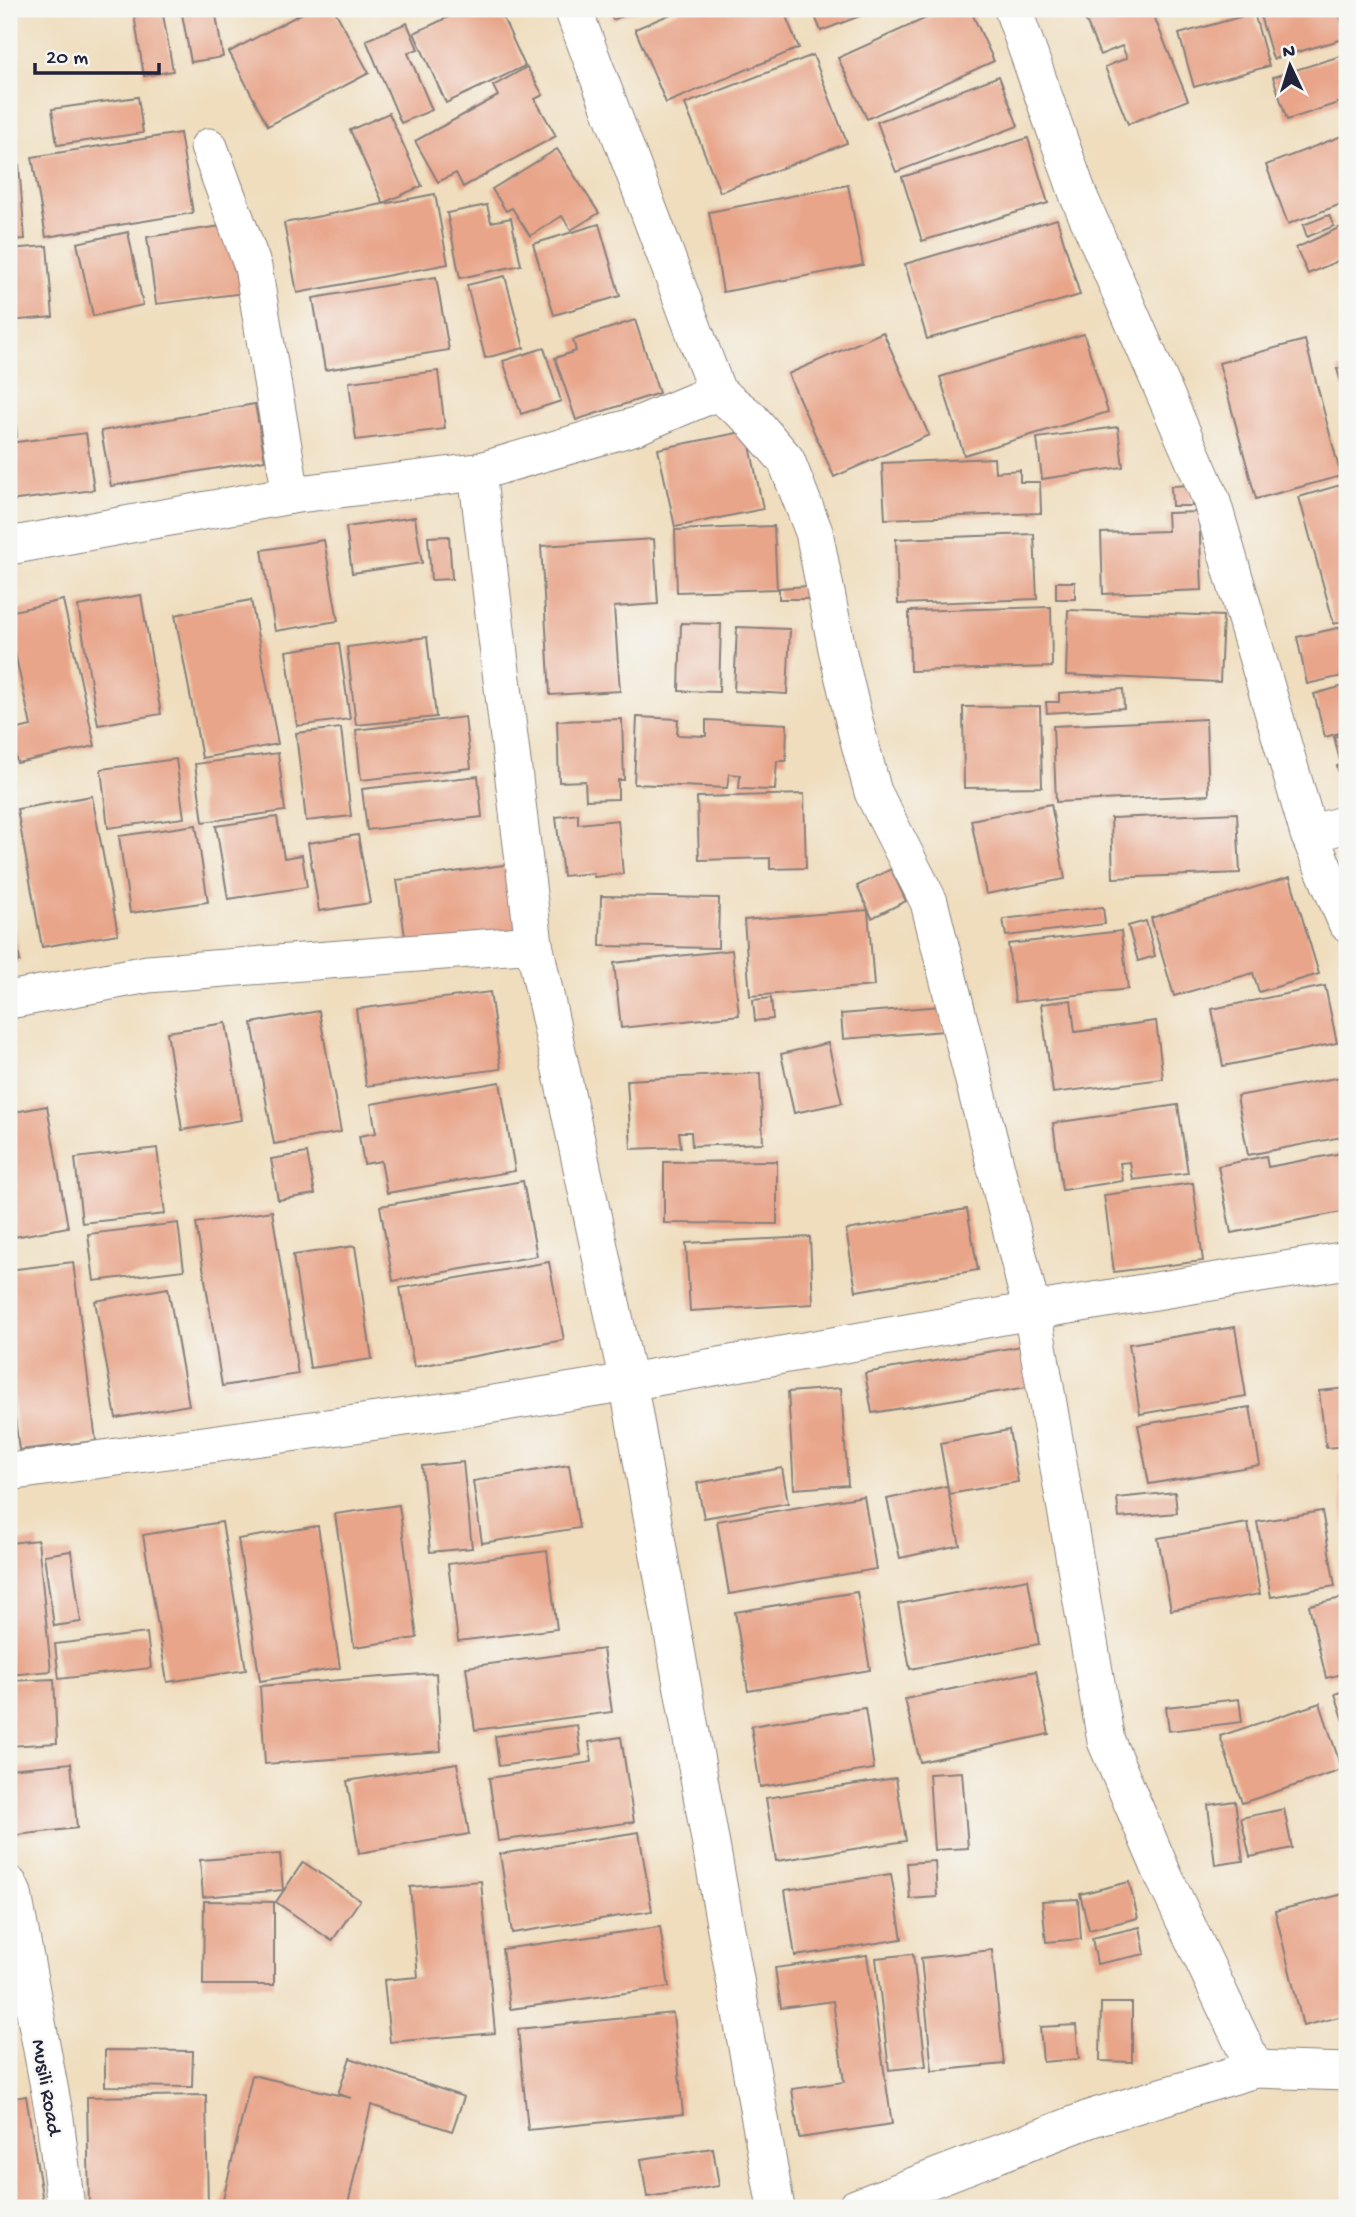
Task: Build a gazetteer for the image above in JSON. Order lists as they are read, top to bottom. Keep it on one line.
{"streets":{"street":["Musili Road"]},"scale_bar":"20 m","north":"top"}
